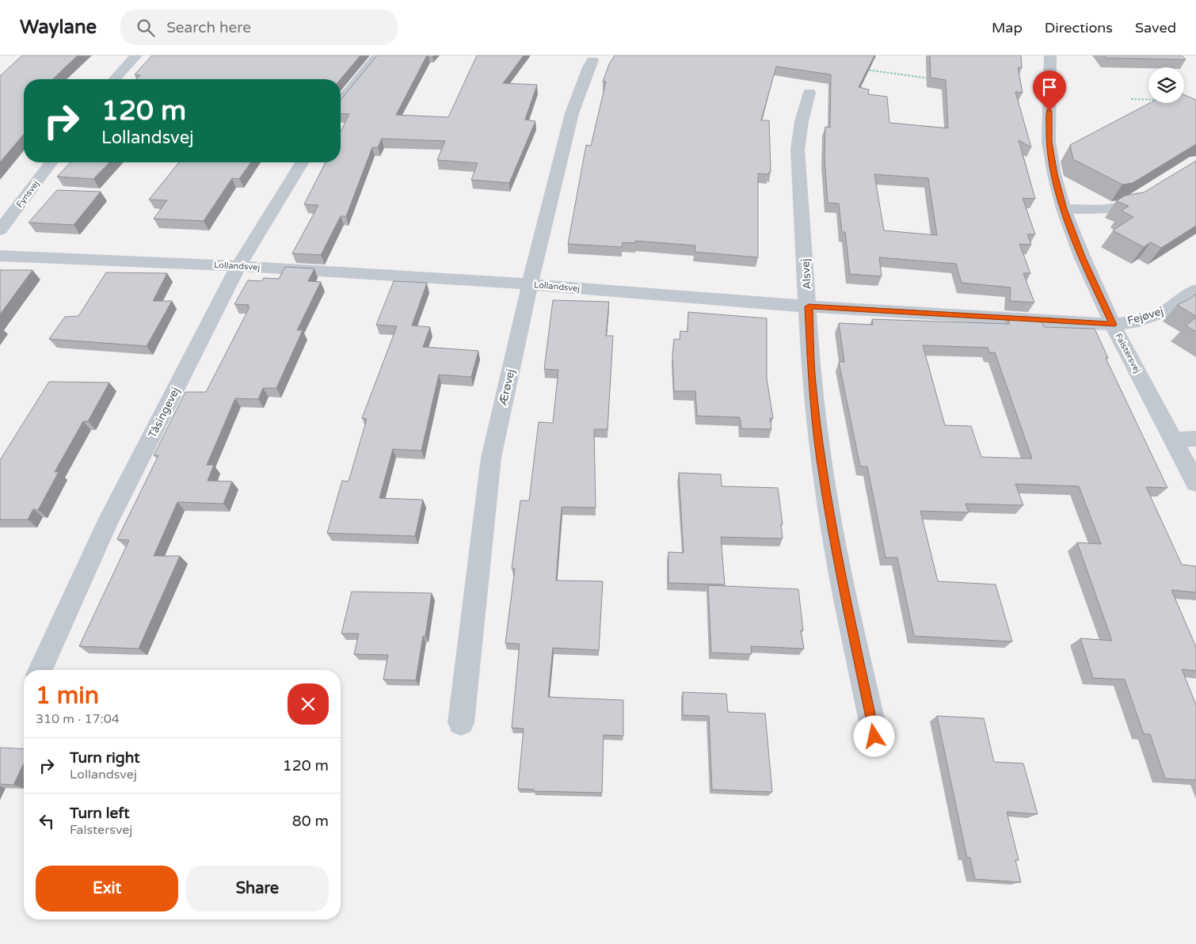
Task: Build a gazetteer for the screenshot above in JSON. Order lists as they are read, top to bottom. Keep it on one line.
{"streets":{"street":["Fynsvej","Lollandsvej","Alsvej","Fejøvej","Falstersvej","Ærøvej","Tåsingevej"]},"crossings":[["Lollandsvej","Alsvej"],["Lollandsvej","Fejøvej"],["Lollandsvej","Falstersvej"],["Lollandsvej","Ærøvej"],["Lollandsvej","Tåsingevej"],["Fejøvej","Falstersvej"]],"page":{"header":"Waylane","search":"Search here","nav":["Map","Directions","Saved"],"turn":["120 m","Lollandsvej"],"heading":["1 min","310 m · 17:04"],"list":[{"name":"Turn right","note":"Lollandsvej","value":"120 m"},{"name":"Turn left","note":"Falstersvej","value":"80 m"}],"buttons":["Exit","Share"]}}
